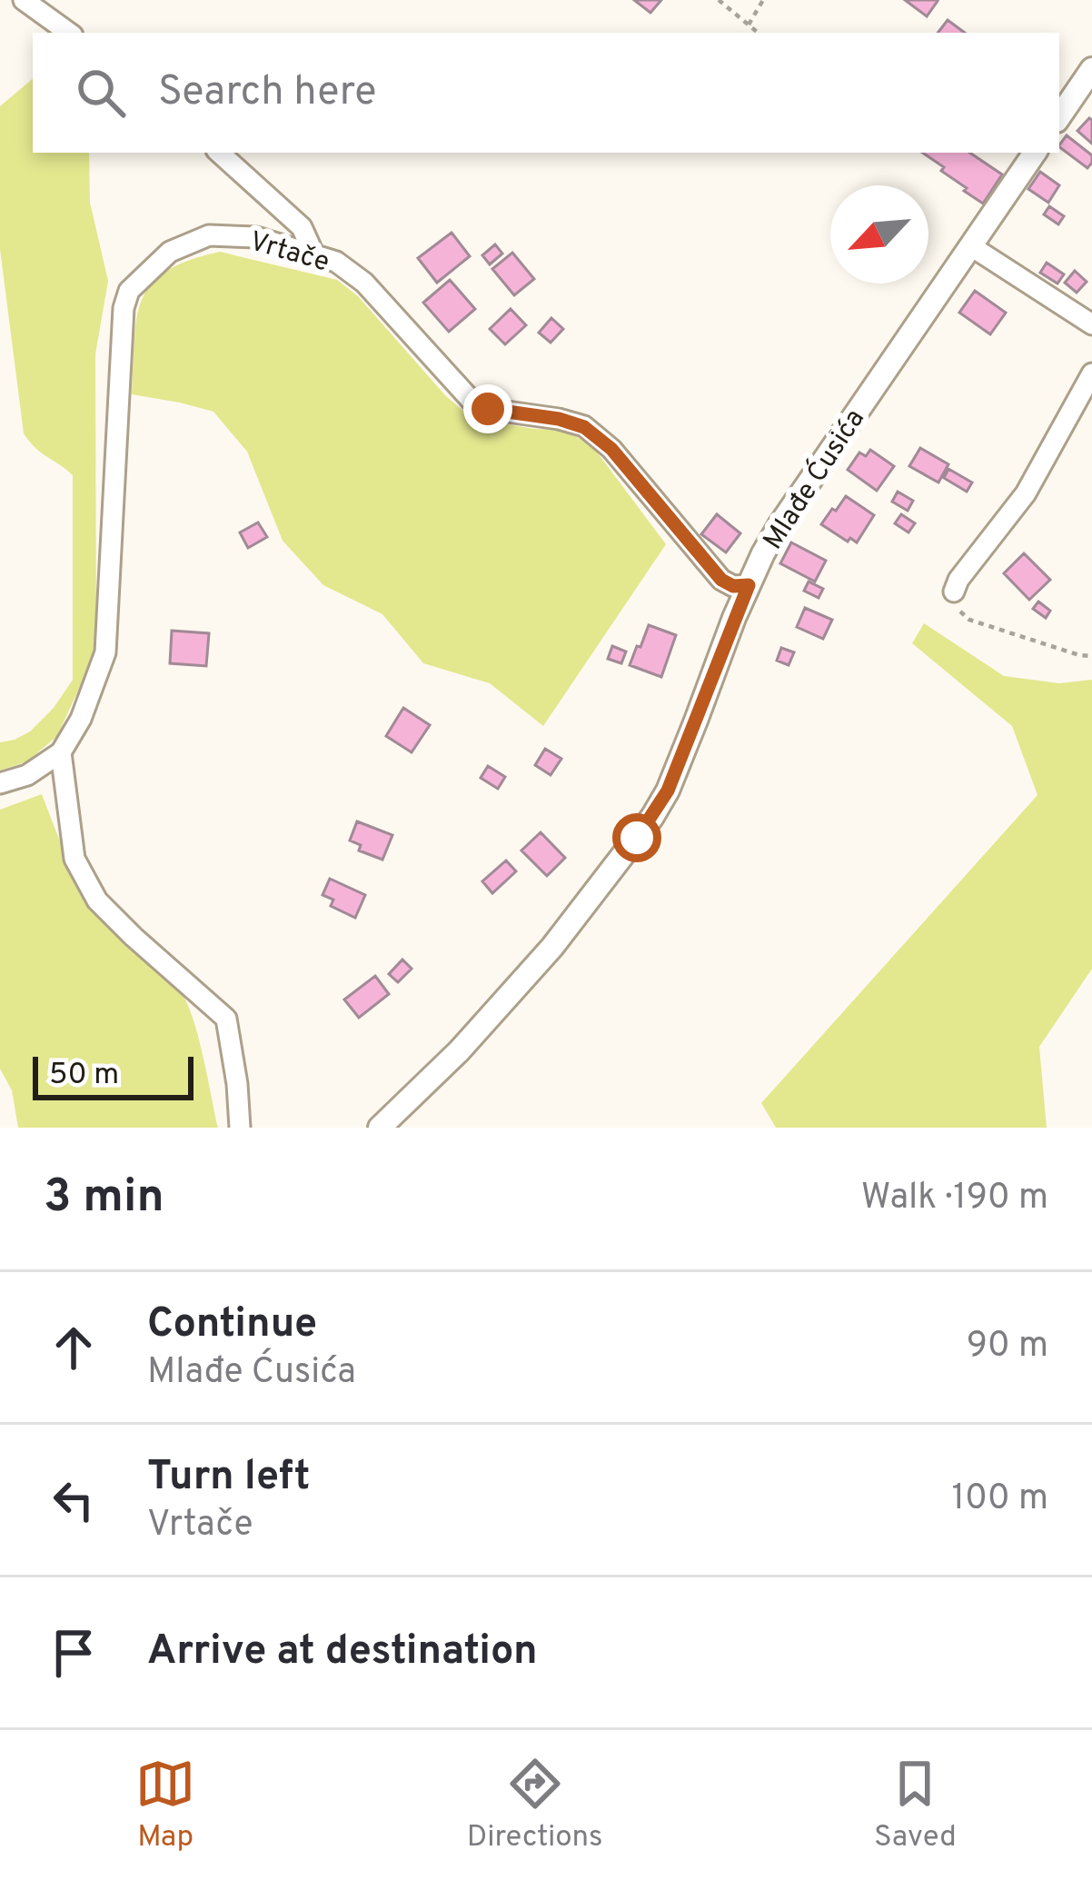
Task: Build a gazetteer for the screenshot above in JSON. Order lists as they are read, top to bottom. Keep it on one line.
{"streets":{"street":["Vrtače","Mlađe Ćusića"]},"crossings":[["Vrtače","Mlađe Ćusića"]],"scale_bar":"50 m","north":"bottom left","page":{"search":"Search here","scale":"50 m","heading":["3 min","Walk · 190 m"],"list":[["Continue","Mlađe Ćusića","90 m"],["Turn left","Vrtače","100 m"],"Arrive at destination"],"nav":["Map","Directions","Saved"]}}
